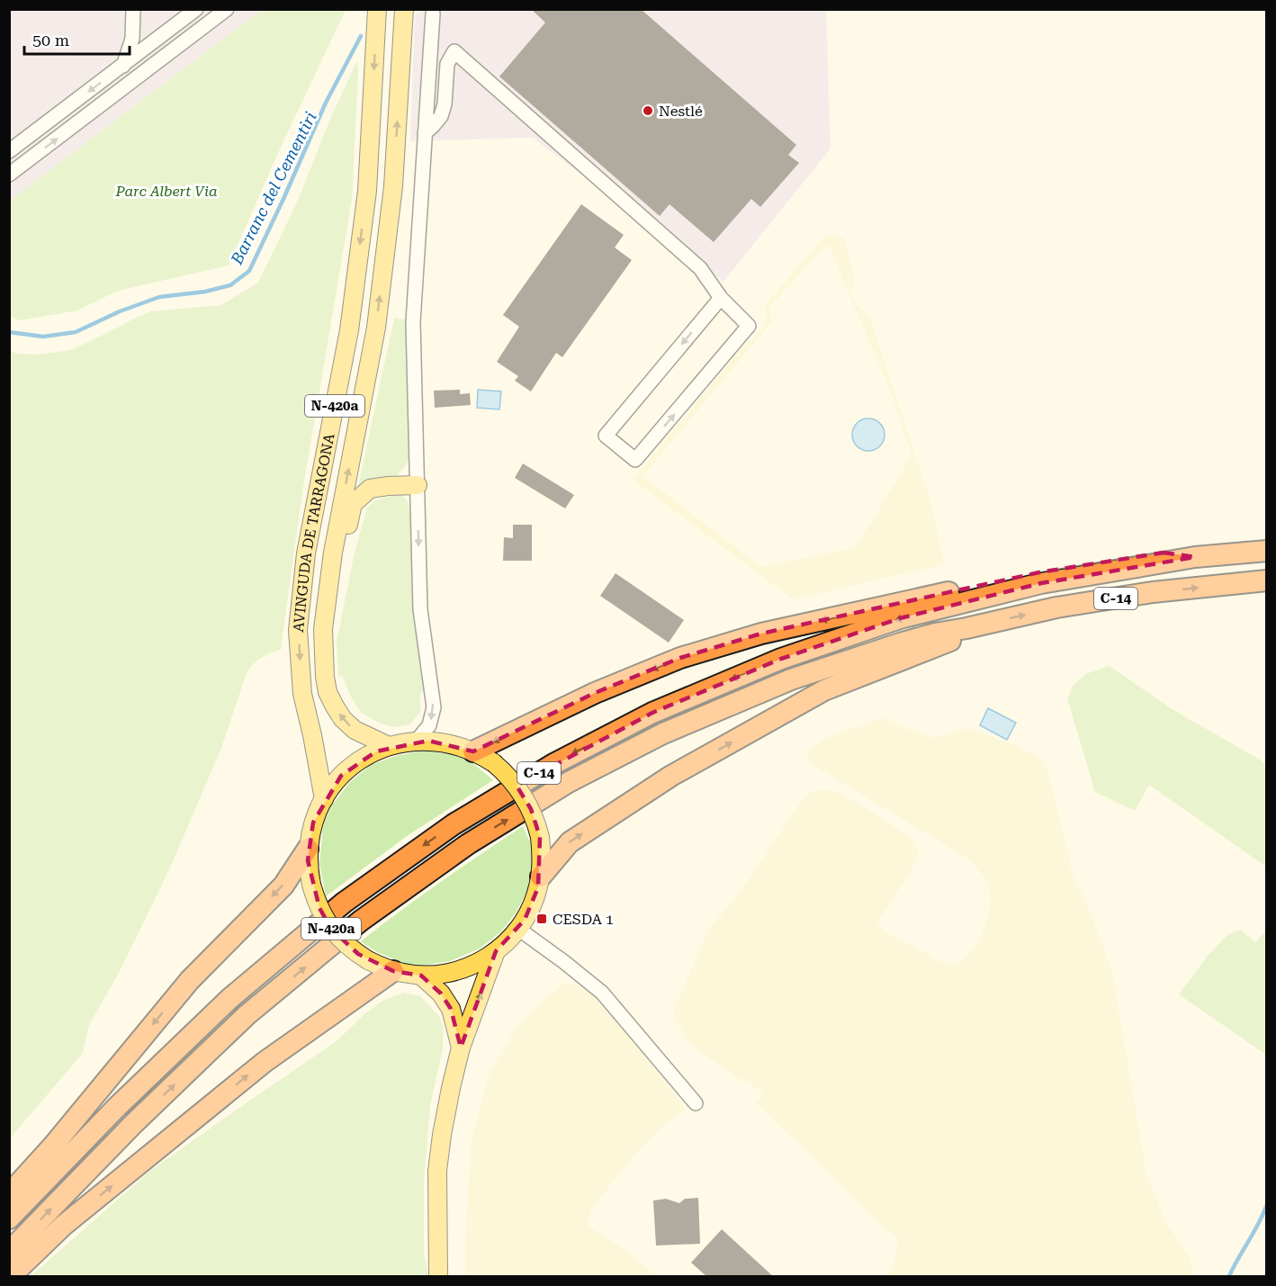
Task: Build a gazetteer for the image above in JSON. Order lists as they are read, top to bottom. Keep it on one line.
{"streets":{"highway":["C-14"],"main road":["N-420a","AVINGUDA DE TARRAGONA"]},"crossings":[["N-420a","AVINGUDA DE TARRAGONA"]],"water":["Barranc del Cementiri"],"parks":["Parc Albert Via"],"places":{"other":["Nestlé"],"transit":["CESDA 1"]},"scale_bar":"50 m"}
